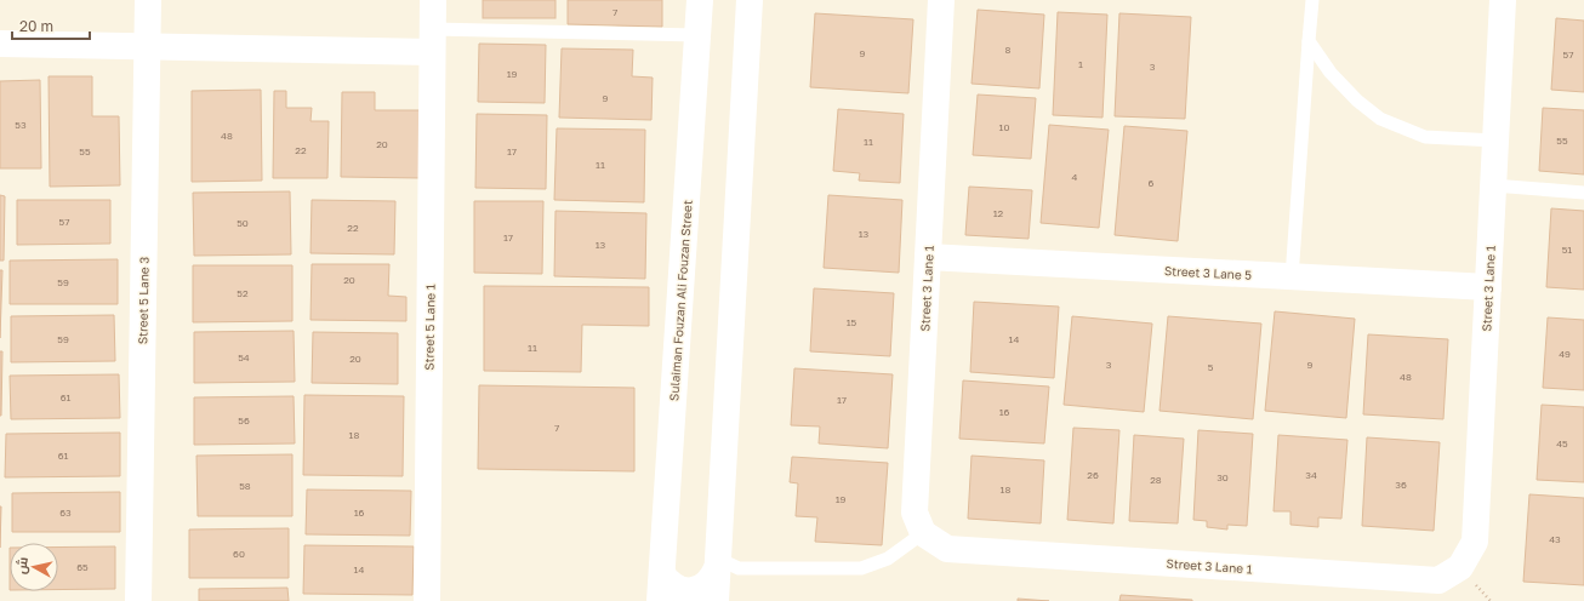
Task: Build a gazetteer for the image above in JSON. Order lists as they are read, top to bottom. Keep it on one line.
{"streets":{"street":["Street 3 Lane 5","Street 3 Lane 1","Street 5 Lane 3","Sulaiman Fouzan Ali Fouzan Street","Street 5 Lane 1"]},"crossings":[["Street 3 Lane 5","Street 3 Lane 1"]],"house_numbers":["7","8","9","57","1","3","19","9","53","10","48","55","11","20","22","55","17","11","4","6","12","57","50","22","13","17","13","51","20","59","52","15","59","14","11","49","54","20","3","9","5","48","61","17","16","56","7","18","45","61","26","34","30","28","36","58","18","19","63","16","43","60","65","14"],"scale_bar":"20 m","north":"left"}
